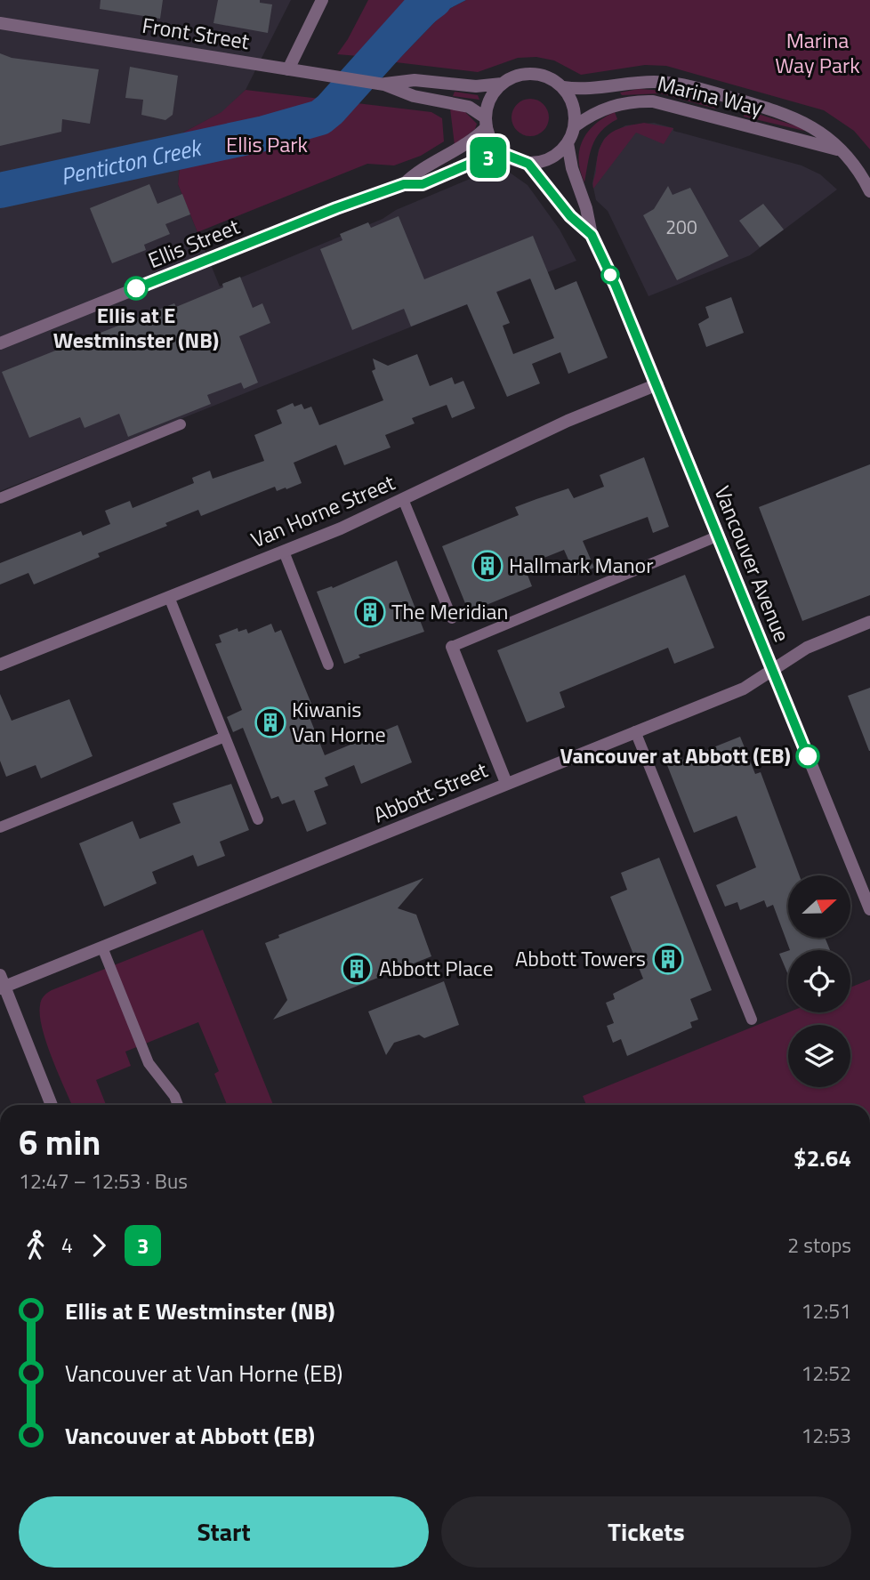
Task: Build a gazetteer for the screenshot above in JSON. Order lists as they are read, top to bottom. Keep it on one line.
{"streets":{"street":["Front Street","Marina Way","Ellis Street","Van Horne Street","Vancouver Avenue","Abbott Street"]},"crossings":[["Front Street","Marina Way"],["Front Street","Ellis Street"],["Front Street","Vancouver Avenue"],["Marina Way","Ellis Street"],["Marina Way","Vancouver Avenue"],["Ellis Street","Vancouver Avenue"],["Van Horne Street","Vancouver Avenue"],["Vancouver Avenue","Abbott Street"]],"water":["Penticton Creek"],"parks":["Marina Way Park","Ellis Park"],"places":{"other":["Ellis at E Westminster (NB)","Vancouver at Abbott (EB)"],"building":["Hallmark Manor","The Meridian","Kiwanis Van Horne","Abbott Towers","Abbott Place"]},"lines":["bus line 3"],"house_numbers":["200"],"north":"right","page":{"on_map":"3","heading":["6 min","12:47 – 12:53 · Bus","$2.64"],"legs":["4","3","2 stops"],"list":[{"name":"Ellis at E Westminster (NB)","value":"12:51"},{"name":"Vancouver at Van Horne (EB)","value":"12:52"},{"name":"Vancouver at Abbott (EB)","value":"12:53"}],"buttons":["Start","Tickets"]}}
